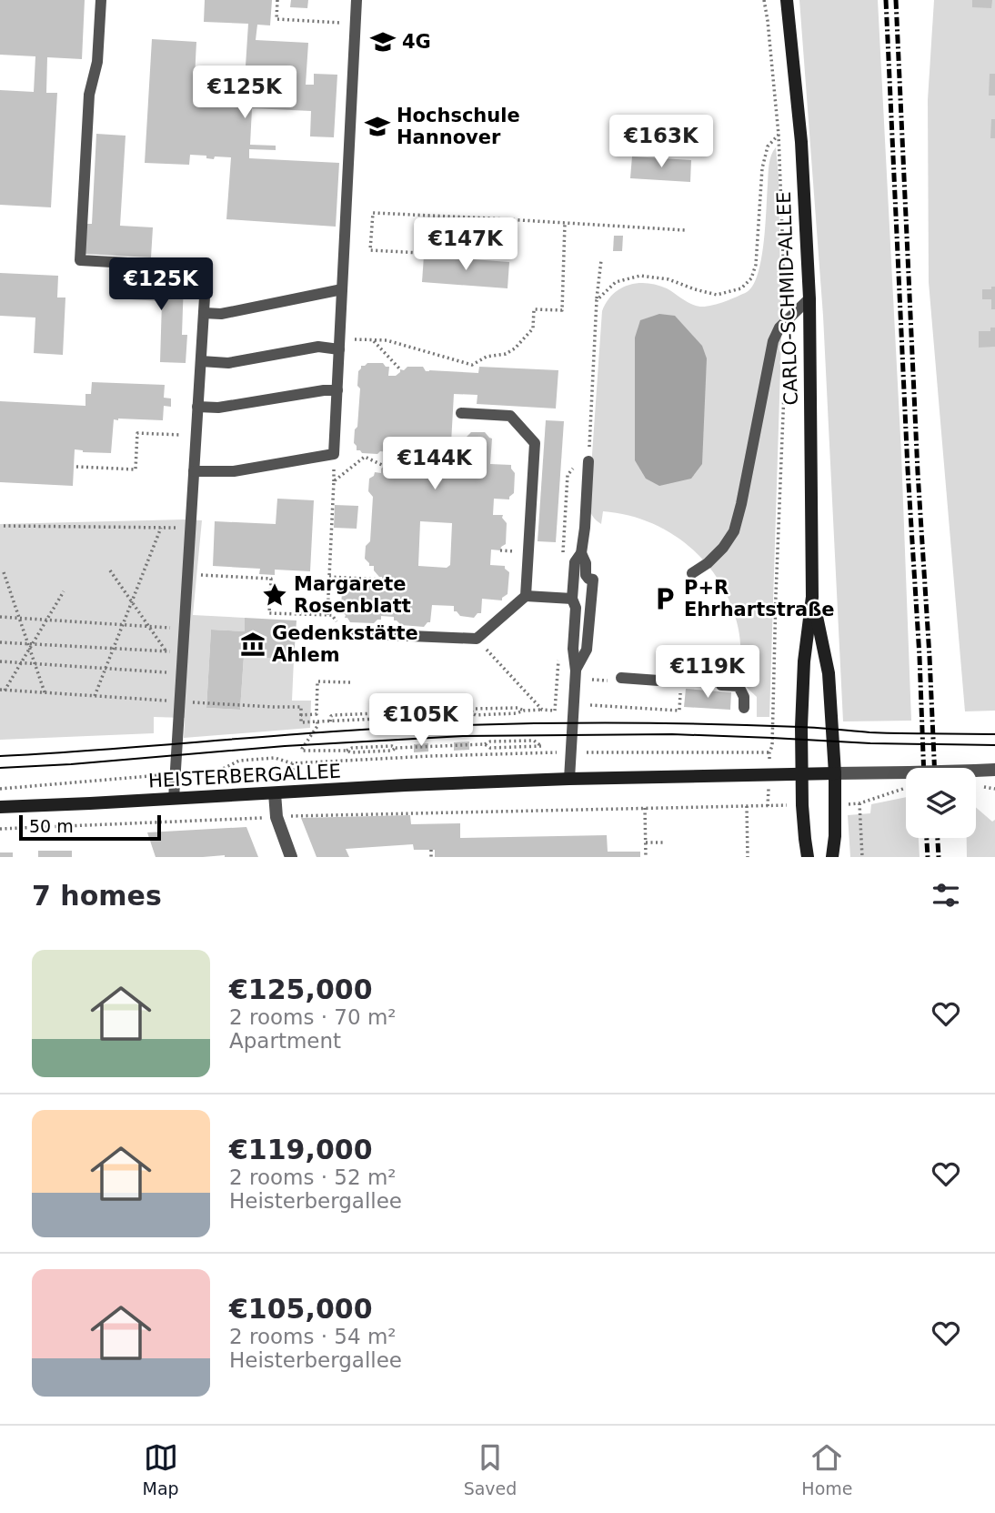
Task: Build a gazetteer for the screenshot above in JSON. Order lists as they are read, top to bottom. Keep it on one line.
{"streets":{"main road":["CARLO-SCHMID-ALLEE","HEISTERBERGALLEE"]},"crossings":[["CARLO-SCHMID-ALLEE","HEISTERBERGALLEE"]],"places":{"school or university":["4G","Hochschule Hannover"],"place":["Margarete Rosenblatt"],"parking":["P+R Ehrhartstraße"],"museum":["Gedenkstätte Ahlem"]},"scale_bar":"50 m","page":{"price":["€125K","€163K","€147K","€125K","€144K","€119K","€105K"],"scale":"50 m","heading":"7 homes","list":[{"name":"€125,000","note":"2 rooms · 70 m² · Apartment"},{"name":"€119,000","note":"2 rooms · 52 m² · Heisterbergallee"},{"name":"€105,000","note":"2 rooms · 54 m² · Heisterbergallee"}],"tabs":["Map","Saved","Home"]}}
